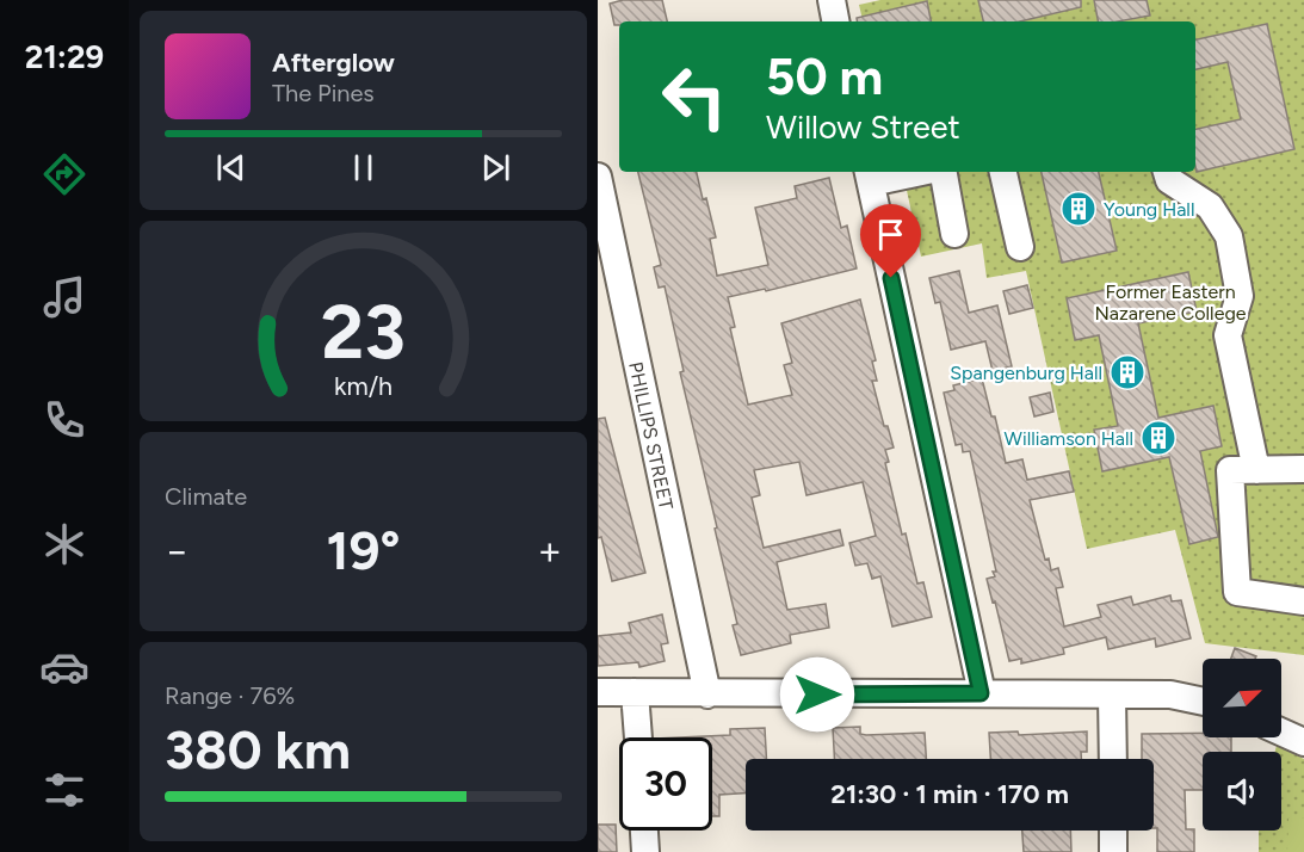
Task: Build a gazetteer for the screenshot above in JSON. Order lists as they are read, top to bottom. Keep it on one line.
{"streets":{"street":["PHILLIPS STREET"]},"parks":["Former Eastern Nazarene College"],"places":{"building":["Young Hall","Spangenburg Hall","Williamson Hall"]},"north":"top right","page":{"tabs":"21:29","turn":["50 m","Willow Street"],"song":["Afterglow","The Pines"],"tile":["Climate",["Range · 76%","380 km"]],"heat":["−","19°","+"],"limit":"30","trip":"21:30 · 1 min · 170 m","gauge":["23","km/h"]}}
